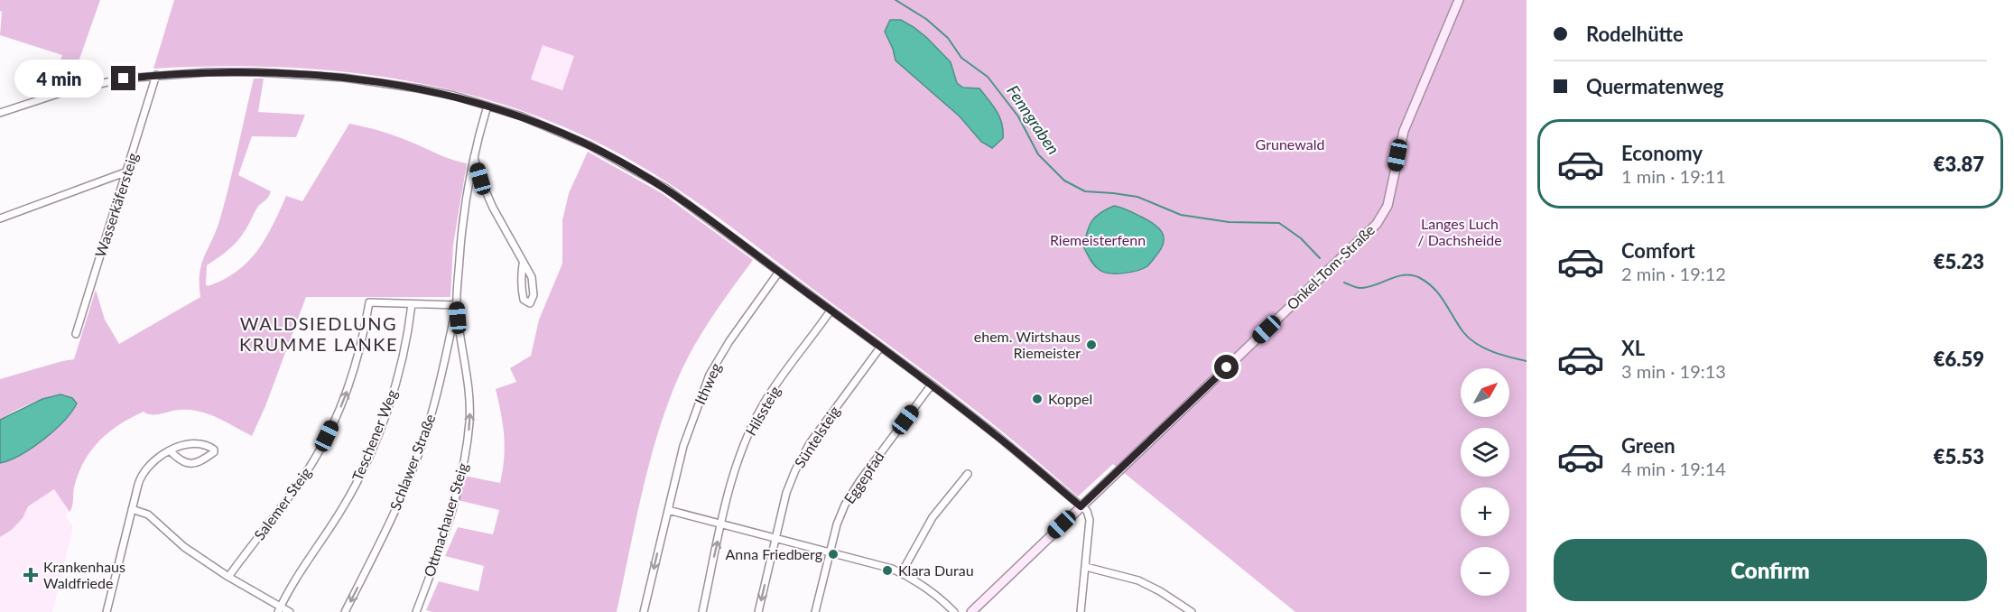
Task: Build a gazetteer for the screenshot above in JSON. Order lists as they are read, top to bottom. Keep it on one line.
{"streets":{"main road":["Onkel-Tom-Straße"],"street":["Wasserkäfersteig","Ithweg","Hilssteig","Teschener Weg","Süntelsteig","Schlawer Straße","Eggepfad","Salemer Steig","Ottmachauer Steig"]},"crossings":[["Teschener Weg","Salemer Steig"],["Schlawer Straße","Ottmachauer Steig"]],"one_way":["Schlawer Straße","Salemer Steig","Ottmachauer Steig"],"districts":["WALDSIEDLUNG KRUMME LANKE"],"water":["Fenngraben"],"parks":["Grunewald","Langes Luch / Dachsheide","Riemeisterfenn"],"places":{"other":["ehem. Wirtshaus Riemeister","Koppel","Anna Friedberg","Klara Durau"],"health":["Krankenhaus Waldfriede"]},"north":"top right","page":{"banner":["Rodelhütte","Quermatenweg"],"bubble":"4 min","list":[{"name":"Economy","note":"1 min · 19:11","value":"€3.87"},{"name":"Comfort","note":"2 min · 19:12","value":"€5.23"},{"name":"XL","note":"3 min · 19:13","value":"€6.59"},{"name":"Green","note":"4 min · 19:14","value":"€5.53"}],"map_buttons":["+","−"],"buttons":"Confirm"}}
